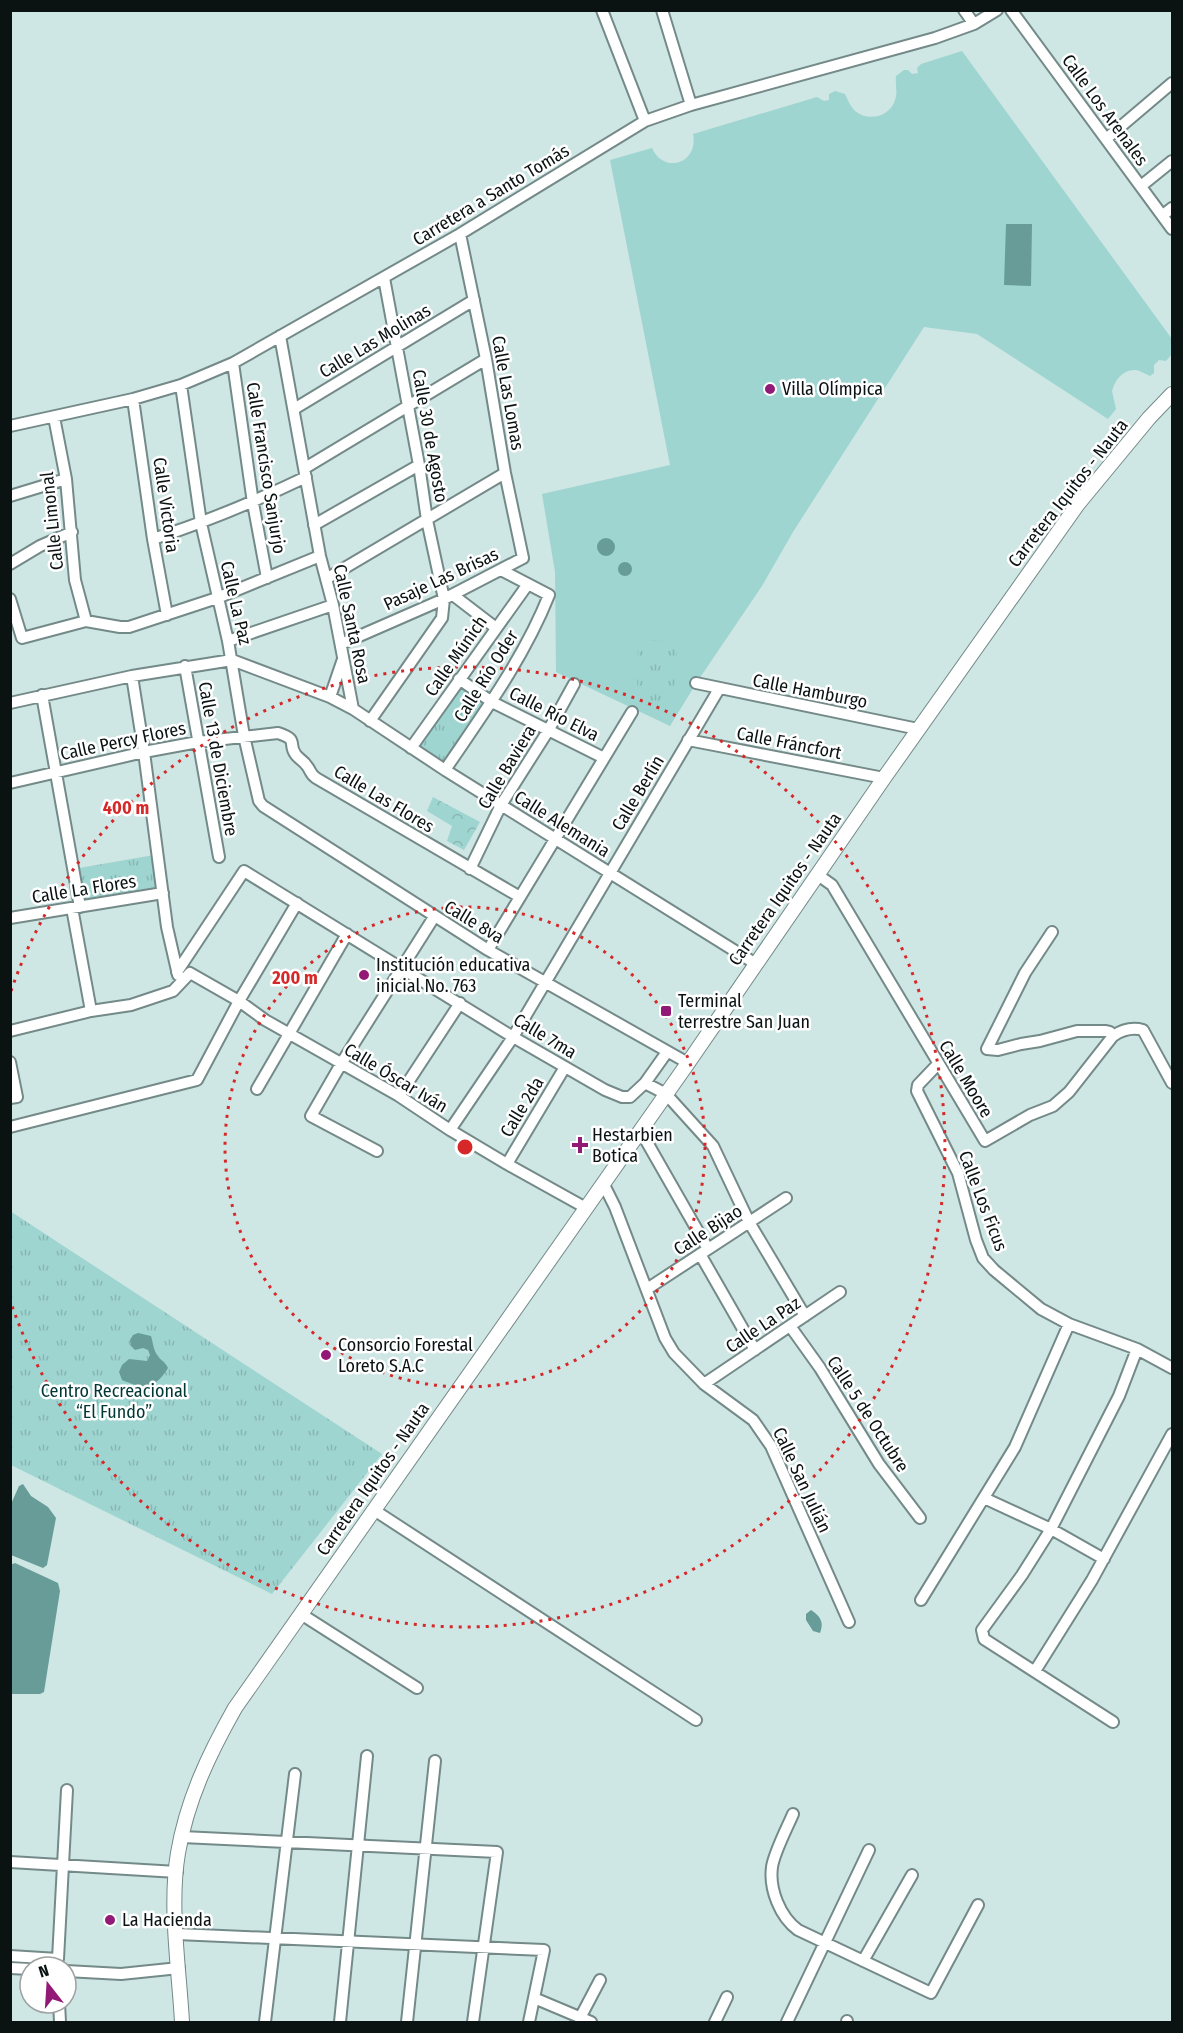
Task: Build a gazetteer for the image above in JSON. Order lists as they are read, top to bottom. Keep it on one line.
{"streets":{"main road":["Carretera Iquitos - Nauta"],"street":["Calle Los Arenales","Carretera a Santo Tomás","Calle Las Molinas","Calle Las Lomas","Calle 30 de Agosto","Calle Francisco Sanjurjo","Calle Victoria","Calle Limonal","Pasaje Las Brisas","Calle La Paz","Calle Santa Rosa","Calle Múnich","Calle Río Oder","Calle Hamburgo","Calle Río Elva","Calle Percy Flores","Calle Fráncfort","Calle 13 de Diciembre","Calle Baviera","Calle Berlín","Calle Las Flores","Calle Alemania","Calle La Flores","Calle 8va","Calle 7ma","Calle Óscar Iván","Calle Moore","Calle 2da","Calle Los Ficus","Calle Bijao","Calle 5 de Octubre","Calle San Julián"]},"crossings":[["Carretera a Santo Tomás","Calle Las Lomas"],["Carretera a Santo Tomás","Calle 30 de Agosto"],["Carretera a Santo Tomás","Calle Francisco Sanjurjo"],["Carretera a Santo Tomás","Calle Victoria"],["Carretera a Santo Tomás","Calle Limonal"],["Carretera a Santo Tomás","Calle La Paz"],["Carretera a Santo Tomás","Calle Santa Rosa"],["Calle Las Molinas","Calle Las Lomas"],["Calle Las Molinas","Calle 30 de Agosto"],["Calle Las Molinas","Calle Santa Rosa"],["Calle Las Lomas","Pasaje Las Brisas"],["Calle 30 de Agosto","Pasaje Las Brisas"],["Carretera Iquitos - Nauta","Calle Hamburgo"],["Carretera Iquitos - Nauta","Calle Fráncfort"],["Carretera Iquitos - Nauta","Calle Alemania"],["Carretera Iquitos - Nauta","Calle 8va"],["Carretera Iquitos - Nauta","Calle Óscar Iván"],["Carretera Iquitos - Nauta","Calle Moore"],["Carretera Iquitos - Nauta","Calle San Julián"],["Pasaje Las Brisas","Calle Santa Rosa"],["Calle La Paz","Calle Santa Rosa"],["Calle La Paz","Calle Percy Flores"],["Calle La Paz","Calle Las Flores"],["Calle La Paz","Calle 8va"],["Calle La Paz","Calle 5 de Octubre"],["Calle La Paz","Calle San Julián"],["Calle Santa Rosa","Calle 13 de Diciembre"],["Calle Santa Rosa","Calle Alemania"],["Calle Múnich","Calle Río Oder"],["Calle Múnich","Calle Río Elva"],["Calle Múnich","Calle Alemania"],["Calle Río Oder","Calle Río Elva"],["Calle Río Oder","Calle Alemania"],["Calle Hamburgo","Calle Berlín"],["Calle Río Elva","Calle Baviera"],["Calle Percy Flores","Calle 13 de Diciembre"],["Calle Percy Flores","Calle Las Flores"],["Calle Fráncfort","Calle Berlín"],["Calle Baviera","Calle Las Flores"],["Calle Baviera","Calle Alemania"],["Calle Berlín","Calle Alemania"],["Calle Berlín","Calle 8va"],["Calle Berlín","Calle 7ma"],["Calle Berlín","Calle Óscar Iván"],["Calle 8va","Calle 7ma"],["Calle 7ma","Calle 2da"],["Calle Óscar Iván","Calle 2da"],["Calle Moore","Calle Los Ficus"],["Calle Bijao","Calle San Julián"]],"parks":["Centro Recreacional “El Fundo”"],"places":{"other":["Villa Olímpica","Institución educativa inicial No. 763","Consorcio Forestal Loreto S.A.C","La Hacienda"],"transit":["Terminal terrestre San Juan"],"health":["Hestarbien Botica"]},"north":"top","rings":["400 m","200 m"]}
